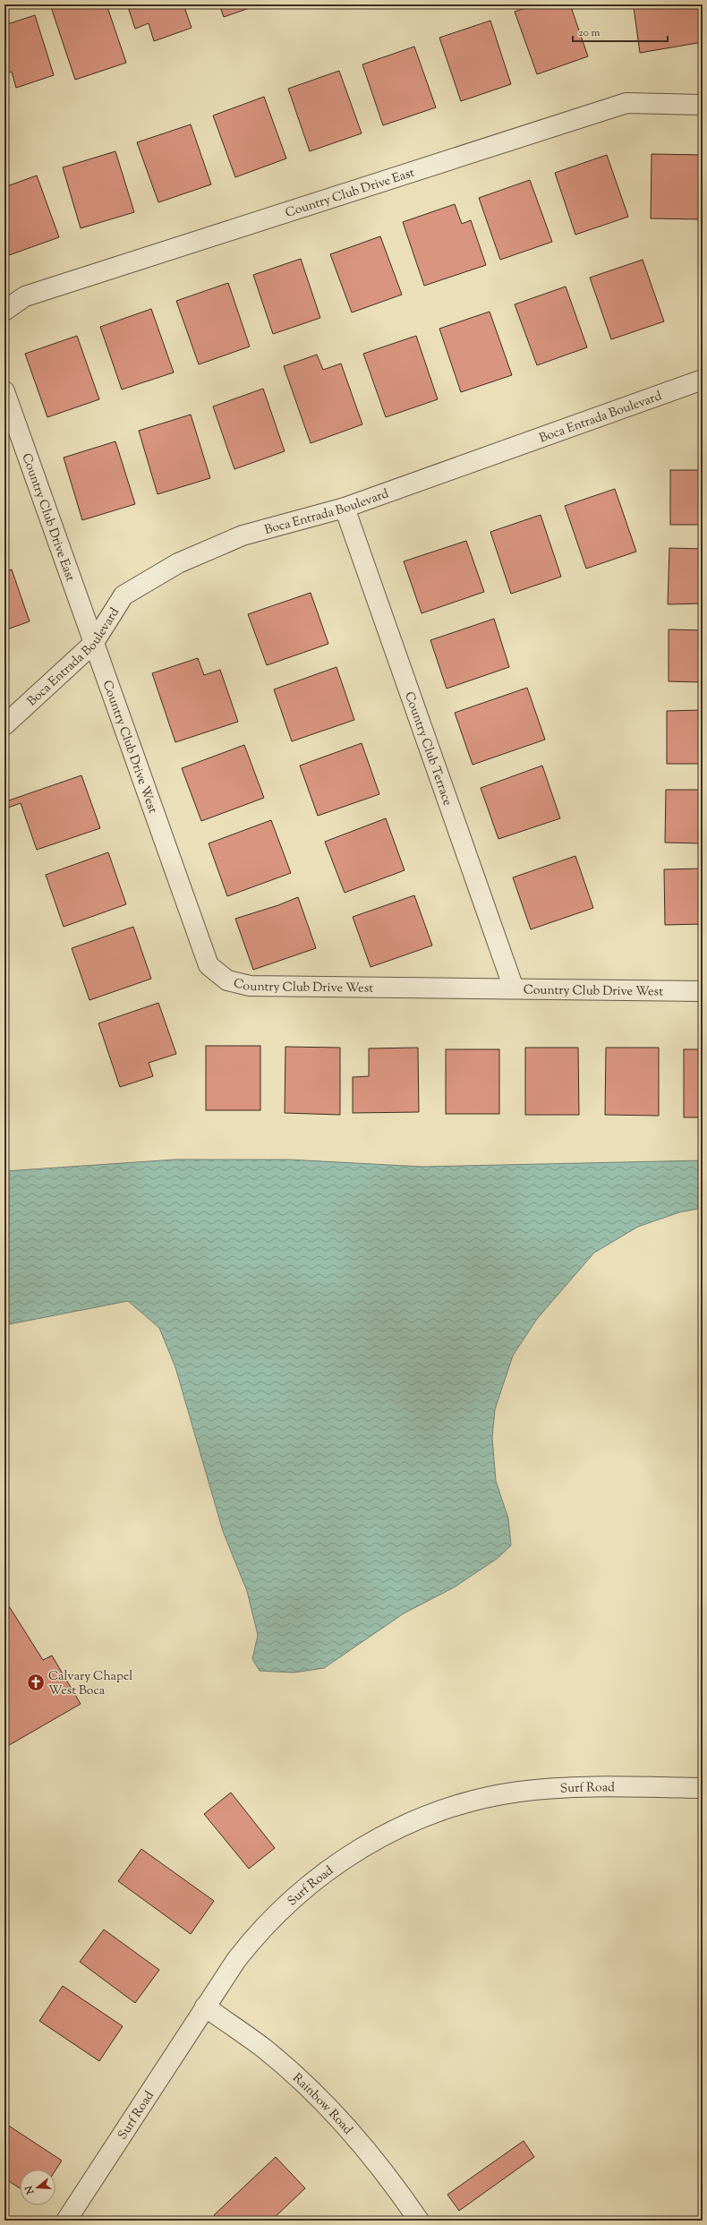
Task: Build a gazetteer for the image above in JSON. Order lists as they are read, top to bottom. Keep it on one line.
{"streets":{"street":["Country Club Drive East","Boca Entrada Boulevard","Country Club Drive West","Country Club Terrace","Surf Road","Rainbow Road"]},"crossings":[["Country Club Drive East","Boca Entrada Boulevard"],["Country Club Drive East","Country Club Drive West"],["Boca Entrada Boulevard","Country Club Drive West"],["Boca Entrada Boulevard","Country Club Terrace"],["Country Club Drive West","Country Club Terrace"],["Surf Road","Rainbow Road"]],"places":{"church":["Calvary Chapel West Boca"]},"scale_bar":"20 m","north":"left"}
